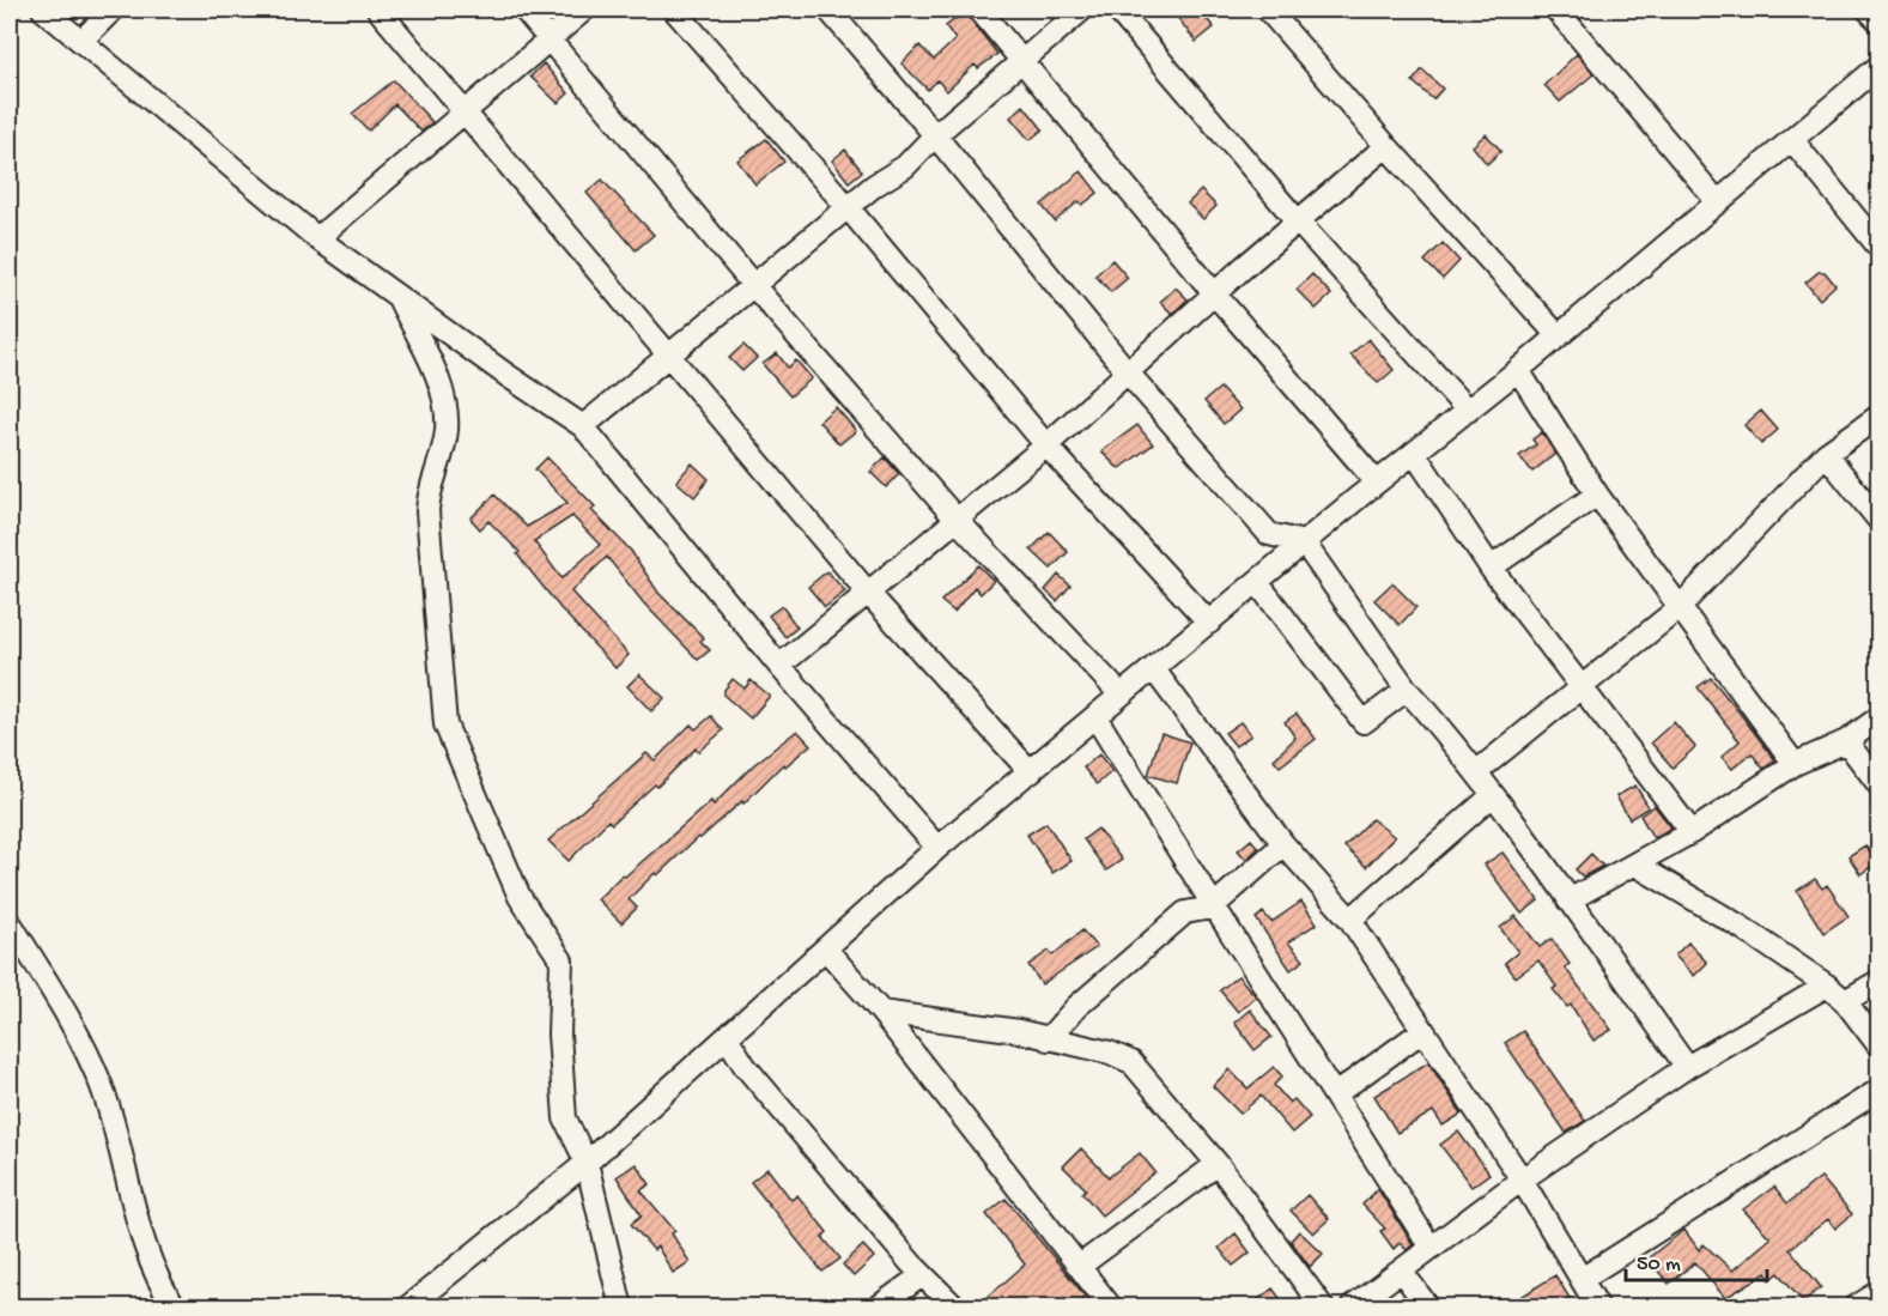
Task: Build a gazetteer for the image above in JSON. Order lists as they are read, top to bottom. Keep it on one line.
{"scale_bar":"50 m"}
